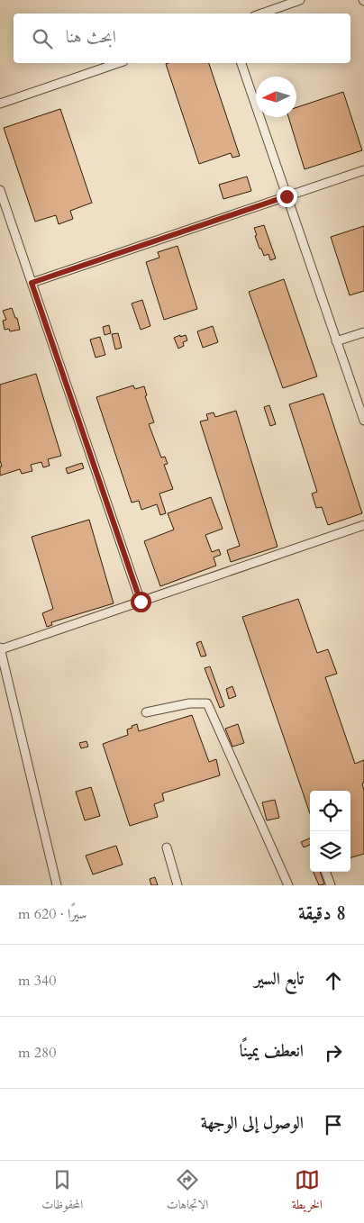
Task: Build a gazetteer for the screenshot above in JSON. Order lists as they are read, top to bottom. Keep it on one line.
{"north":"left","page":{"search":"ابحث هنا","heading":["8 دقيقة","سيرًا · 620 m"],"list":[["تابع السير","340 m"],["انعطف يمينًا","280 m"],"الوصول إلى الوجهة"],"nav":["الخريطة","الاتجاهات","المحفوظات"]}}
